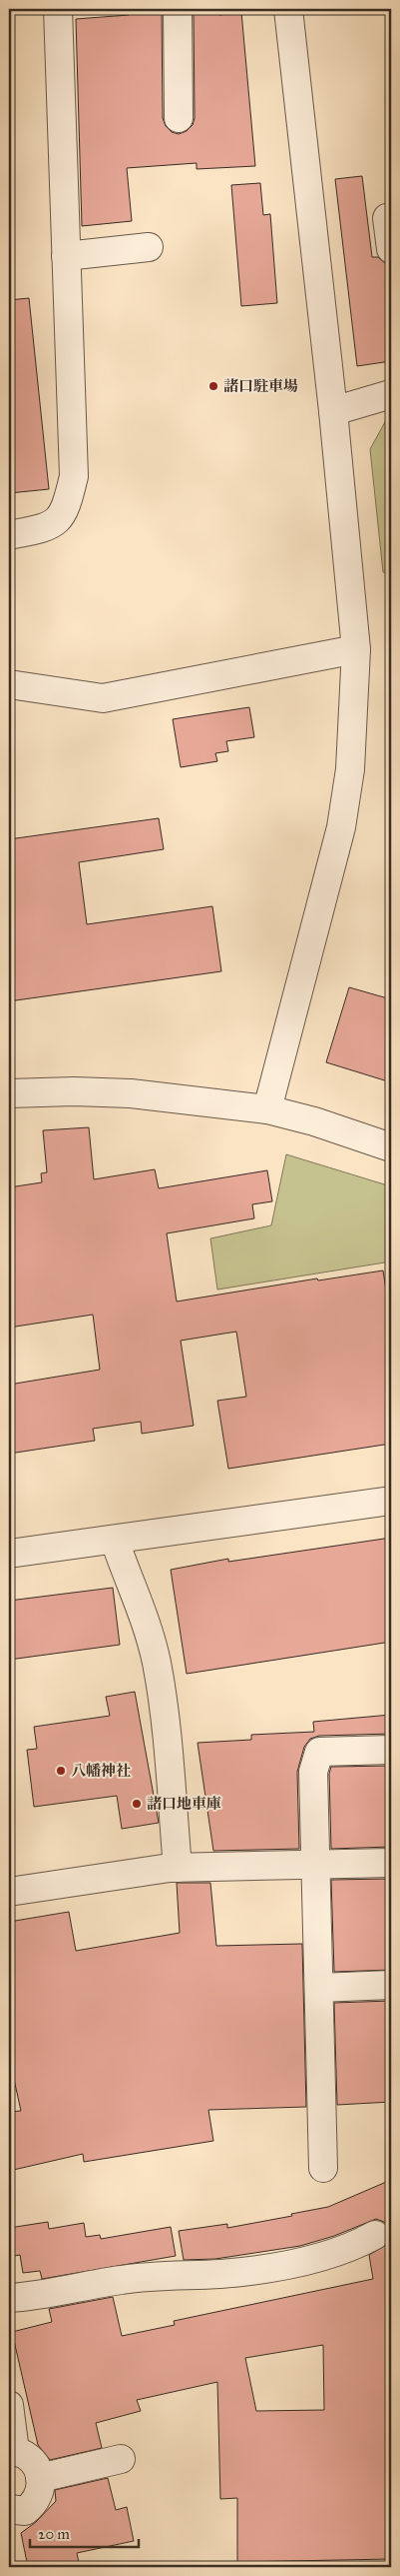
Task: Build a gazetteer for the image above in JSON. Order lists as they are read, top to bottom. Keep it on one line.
{"places":["諸口駐車場","八幡神社","諸口地車庫"],"scale_bar":"20 m"}
